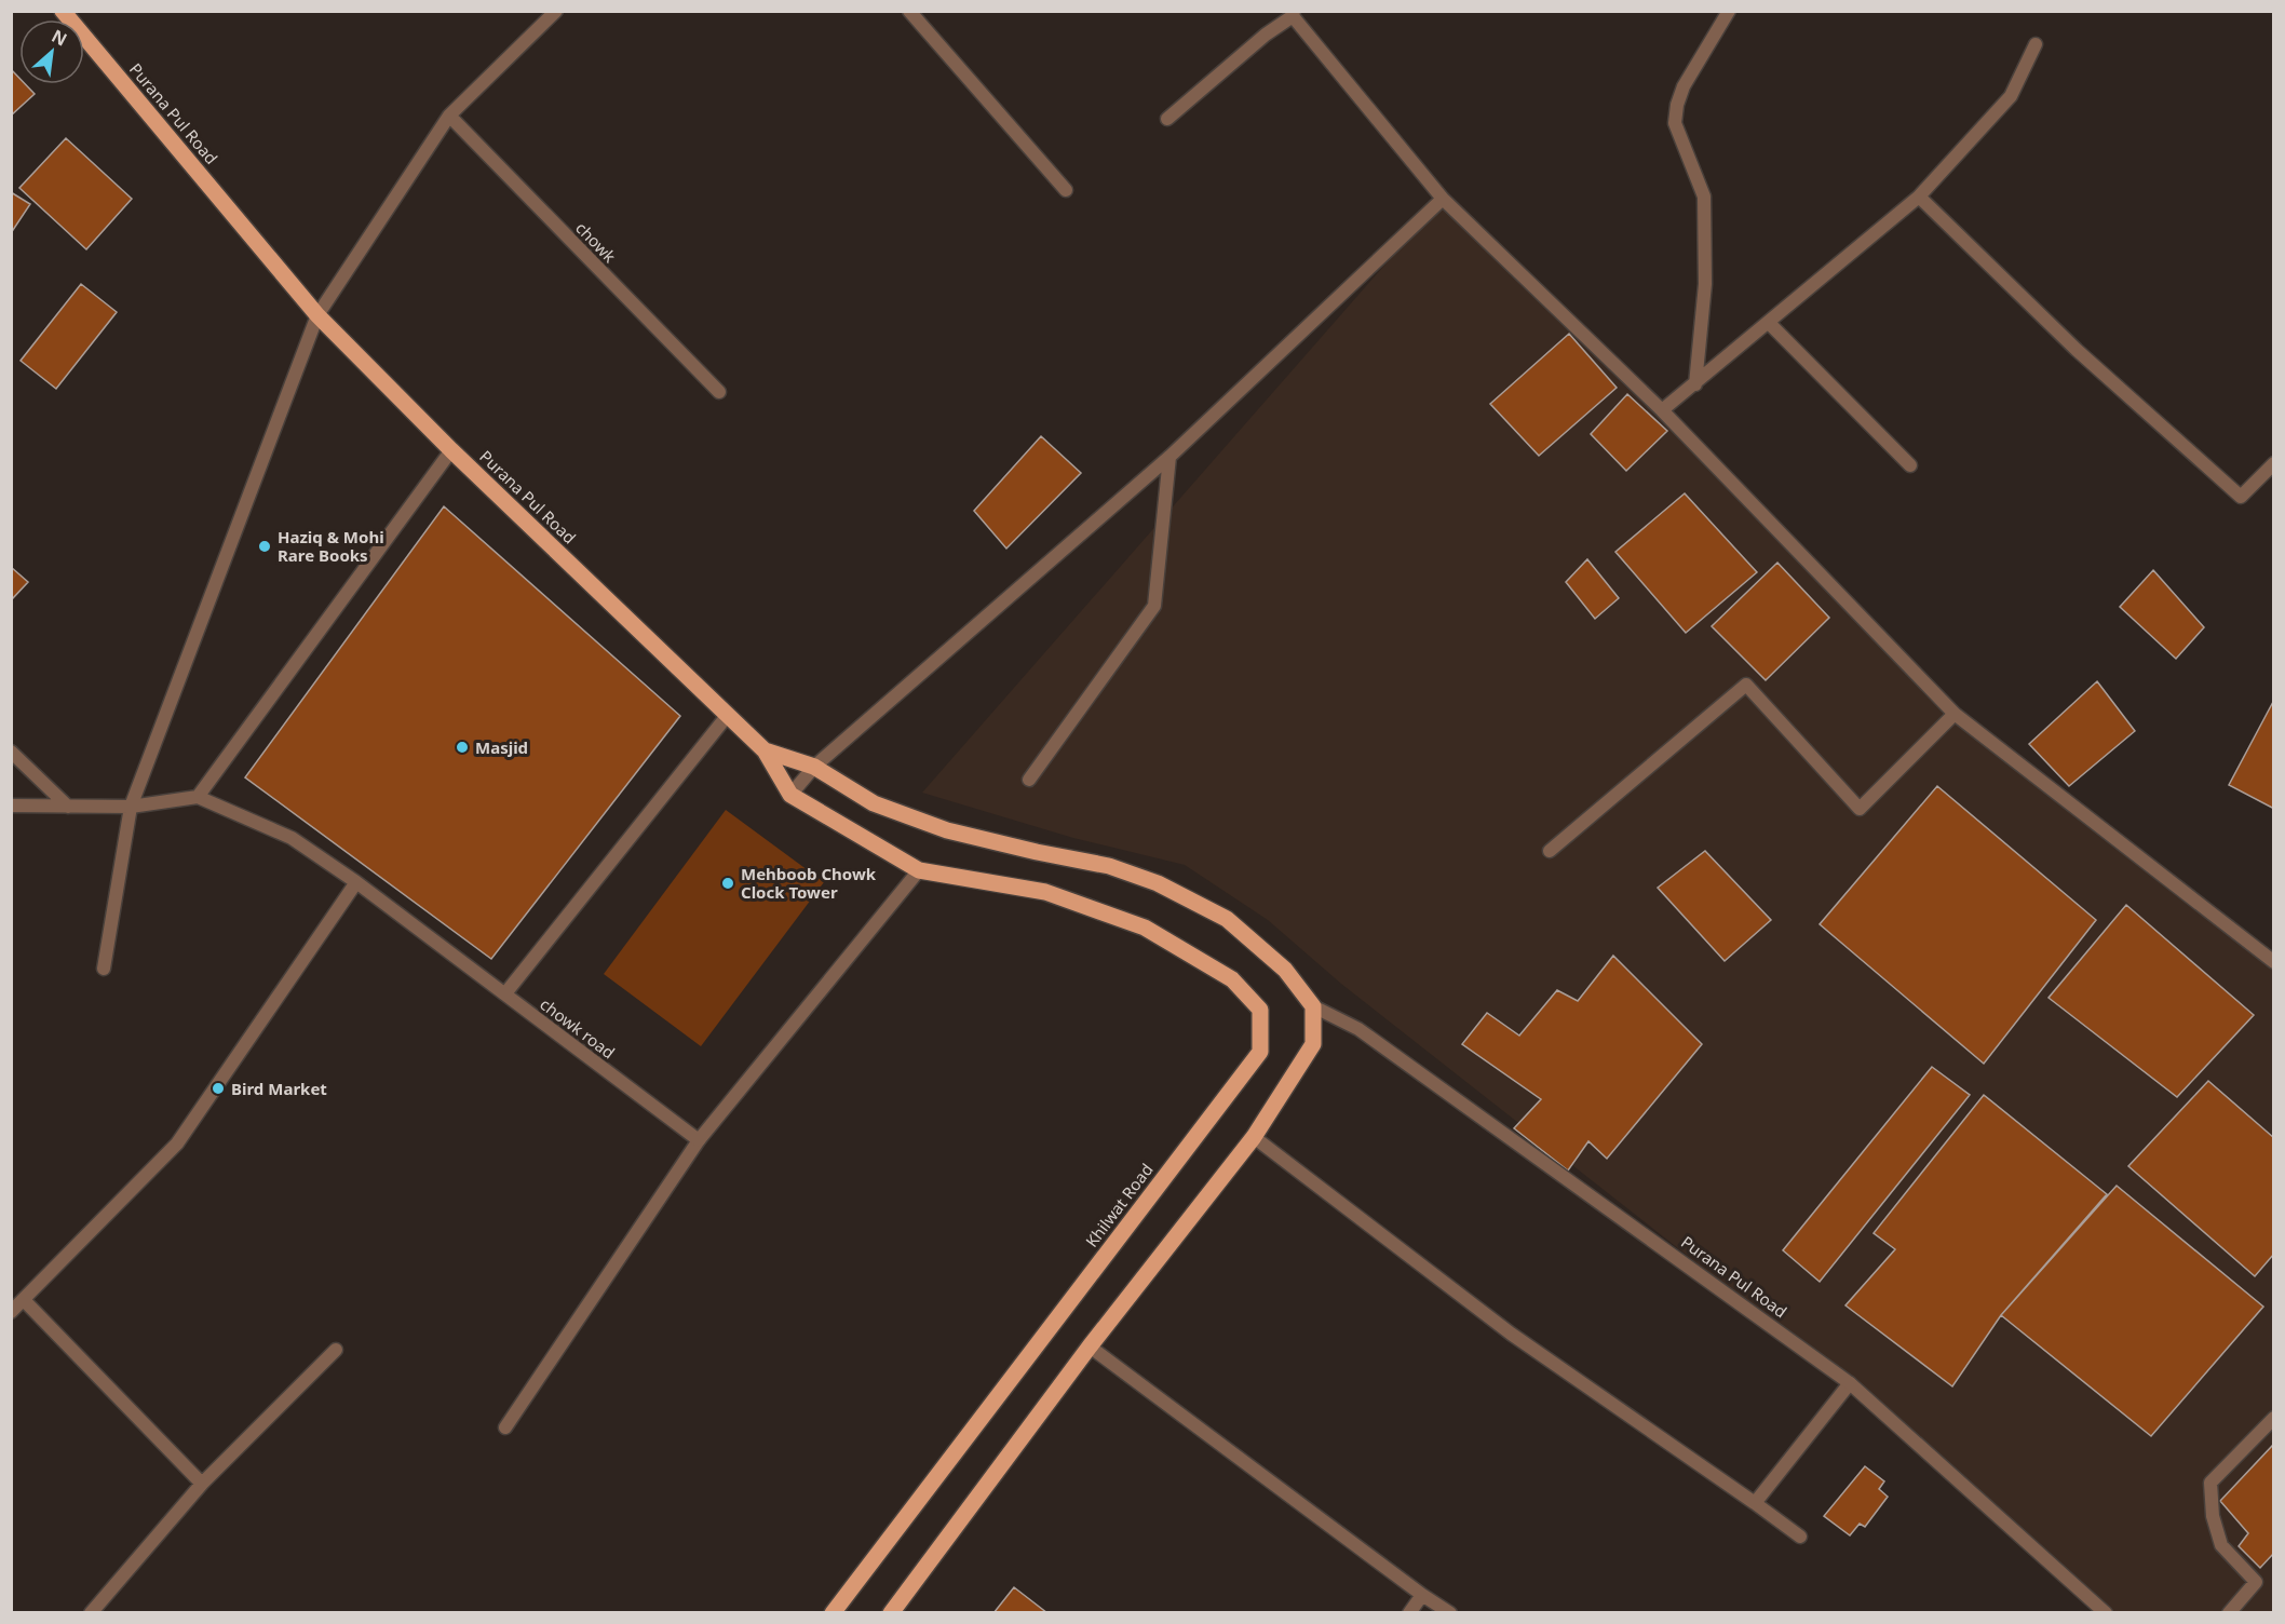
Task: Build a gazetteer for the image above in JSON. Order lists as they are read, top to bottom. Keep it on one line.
{"streets":{"main road":["Purana Pul Road","Khilwat Road"],"street":["chowk","chowk road"]},"crossings":[["Purana Pul Road","Khilwat Road"]],"places":["Haziq & Mohi Rare Books","Masjid","Mehboob Chowk Clock Tower","Bird Market"],"north":"top right"}
